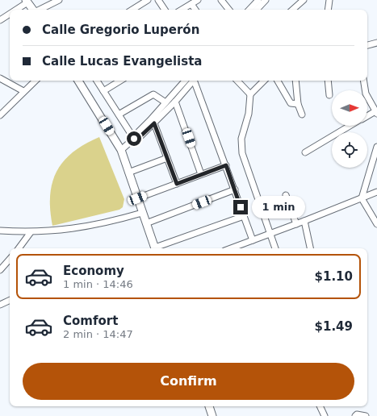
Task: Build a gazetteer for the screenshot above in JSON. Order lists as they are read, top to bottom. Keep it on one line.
{"north":"right","page":{"banner":["Calle Gregorio Luperón","Calle Lucas Evangelista"],"bubble":"1 min","list":[{"name":"Economy","note":"1 min · 14:46","value":"$1.10"},{"name":"Comfort","note":"2 min · 14:47","value":"$1.49"}],"buttons":"Confirm"}}
